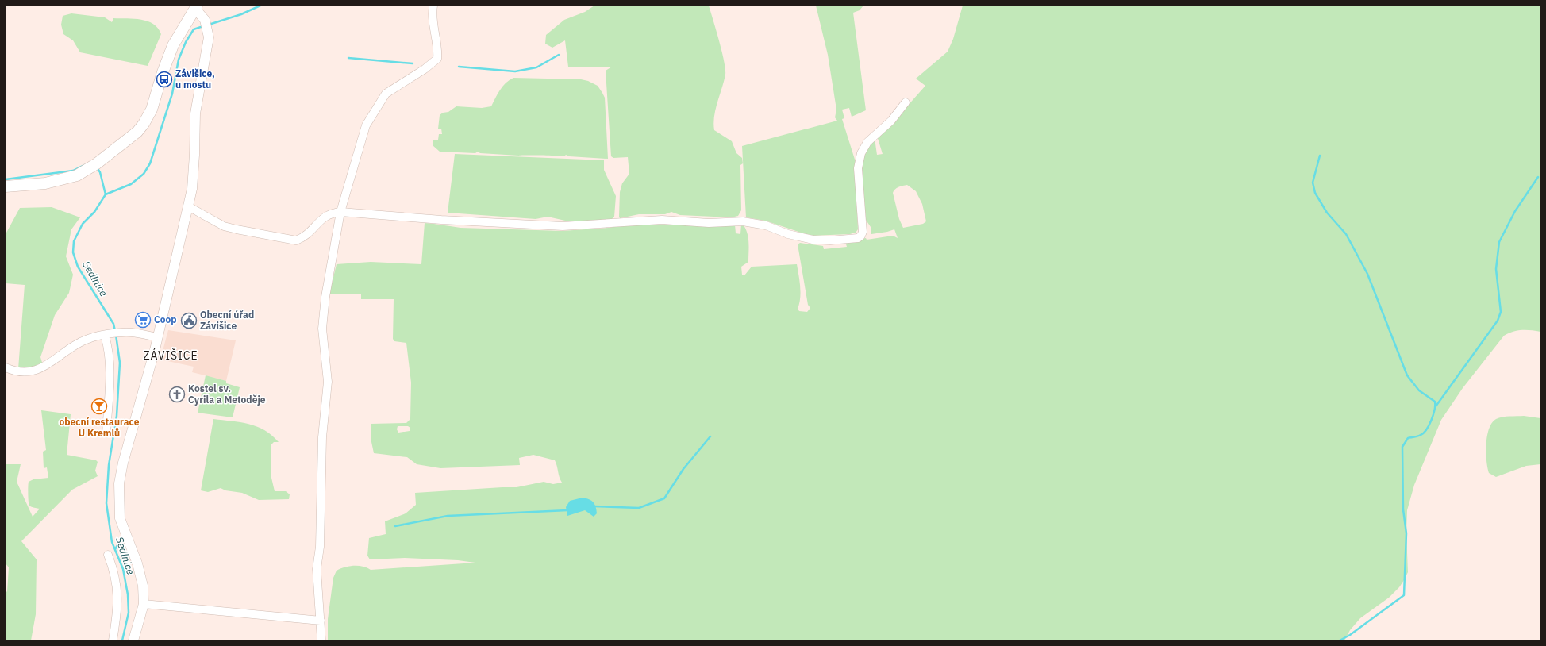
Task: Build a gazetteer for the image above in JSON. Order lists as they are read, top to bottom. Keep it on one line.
{"districts":["ZÁVIŠICE"],"water":["Sedlnice"],"places":{"bus stop":["Závišice, u mostu"],"supermarket":["Coop"],"public building":["Obecní úřad Závišice"],"church":["Kostel sv. Cyrila a Metoděje"],"bar":["obecní restaurace U Kremlů"]}}
